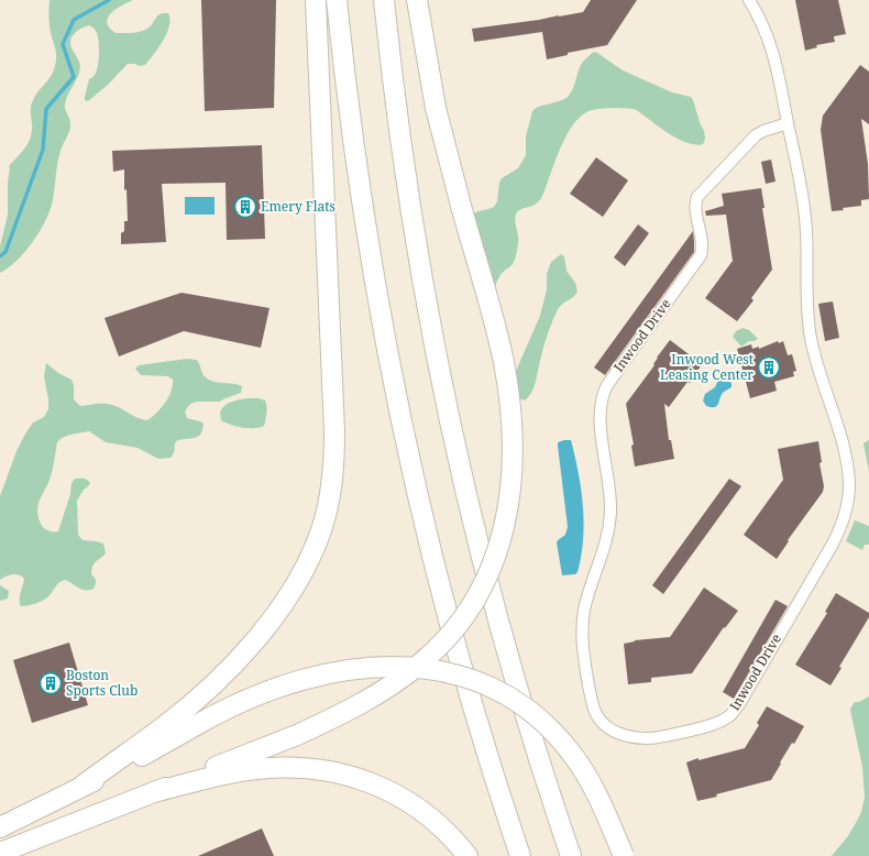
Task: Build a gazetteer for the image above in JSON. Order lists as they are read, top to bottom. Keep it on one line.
{"streets":{"street":["Inwood Drive"]},"places":{"building":["Emery Flats","Inwood West Leasing Center","Boston Sports Club"]}}
